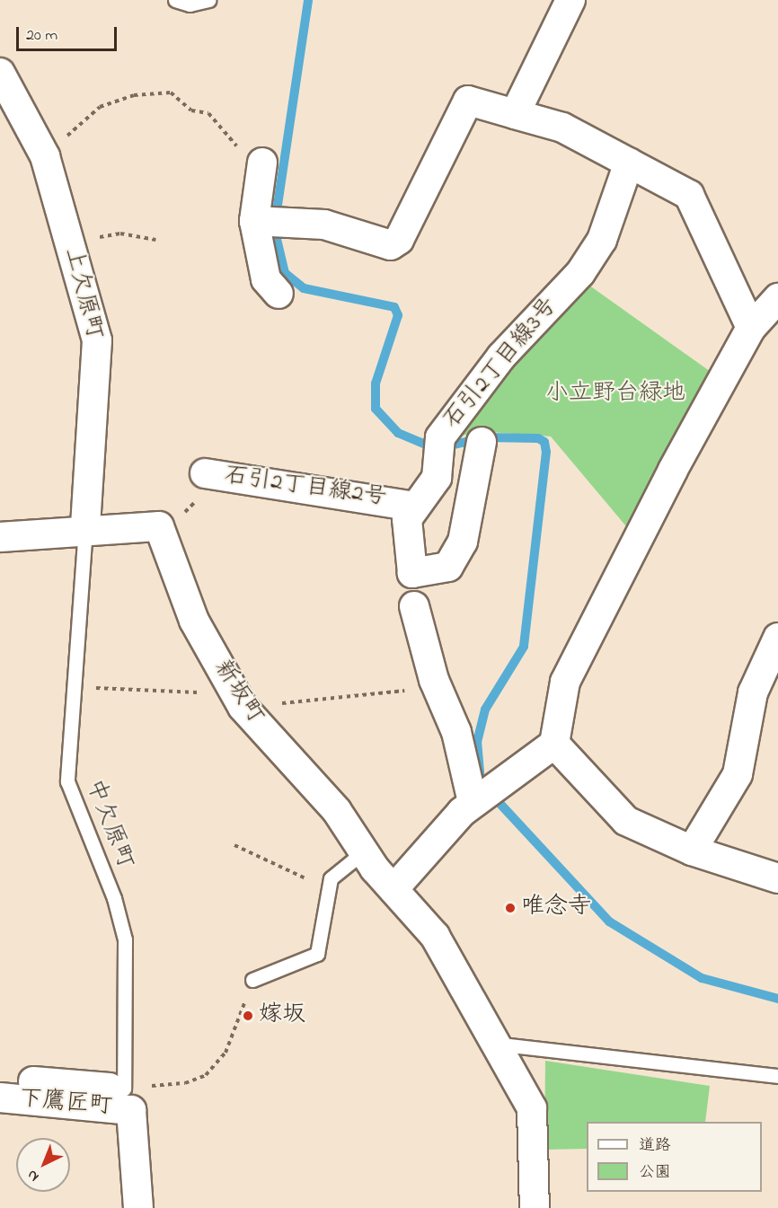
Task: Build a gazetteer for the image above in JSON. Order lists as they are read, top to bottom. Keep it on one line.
{"streets":{"street":["上欠原町","石引2丁目線3号","石引2丁目線2号","新坂町","下鷹匠町"],"lane":["中欠原町"]},"crossings":[["上欠原町","中欠原町"],["石引2丁目線3号","石引2丁目線2号"],["石引2丁目線2号","新坂町"],["中欠原町","下鷹匠町"]],"parks":["小立野台緑地"],"places":["唯念寺","嫁坂"],"legend":["道路","公園"],"scale_bar":"20 m","north":"bottom left"}
